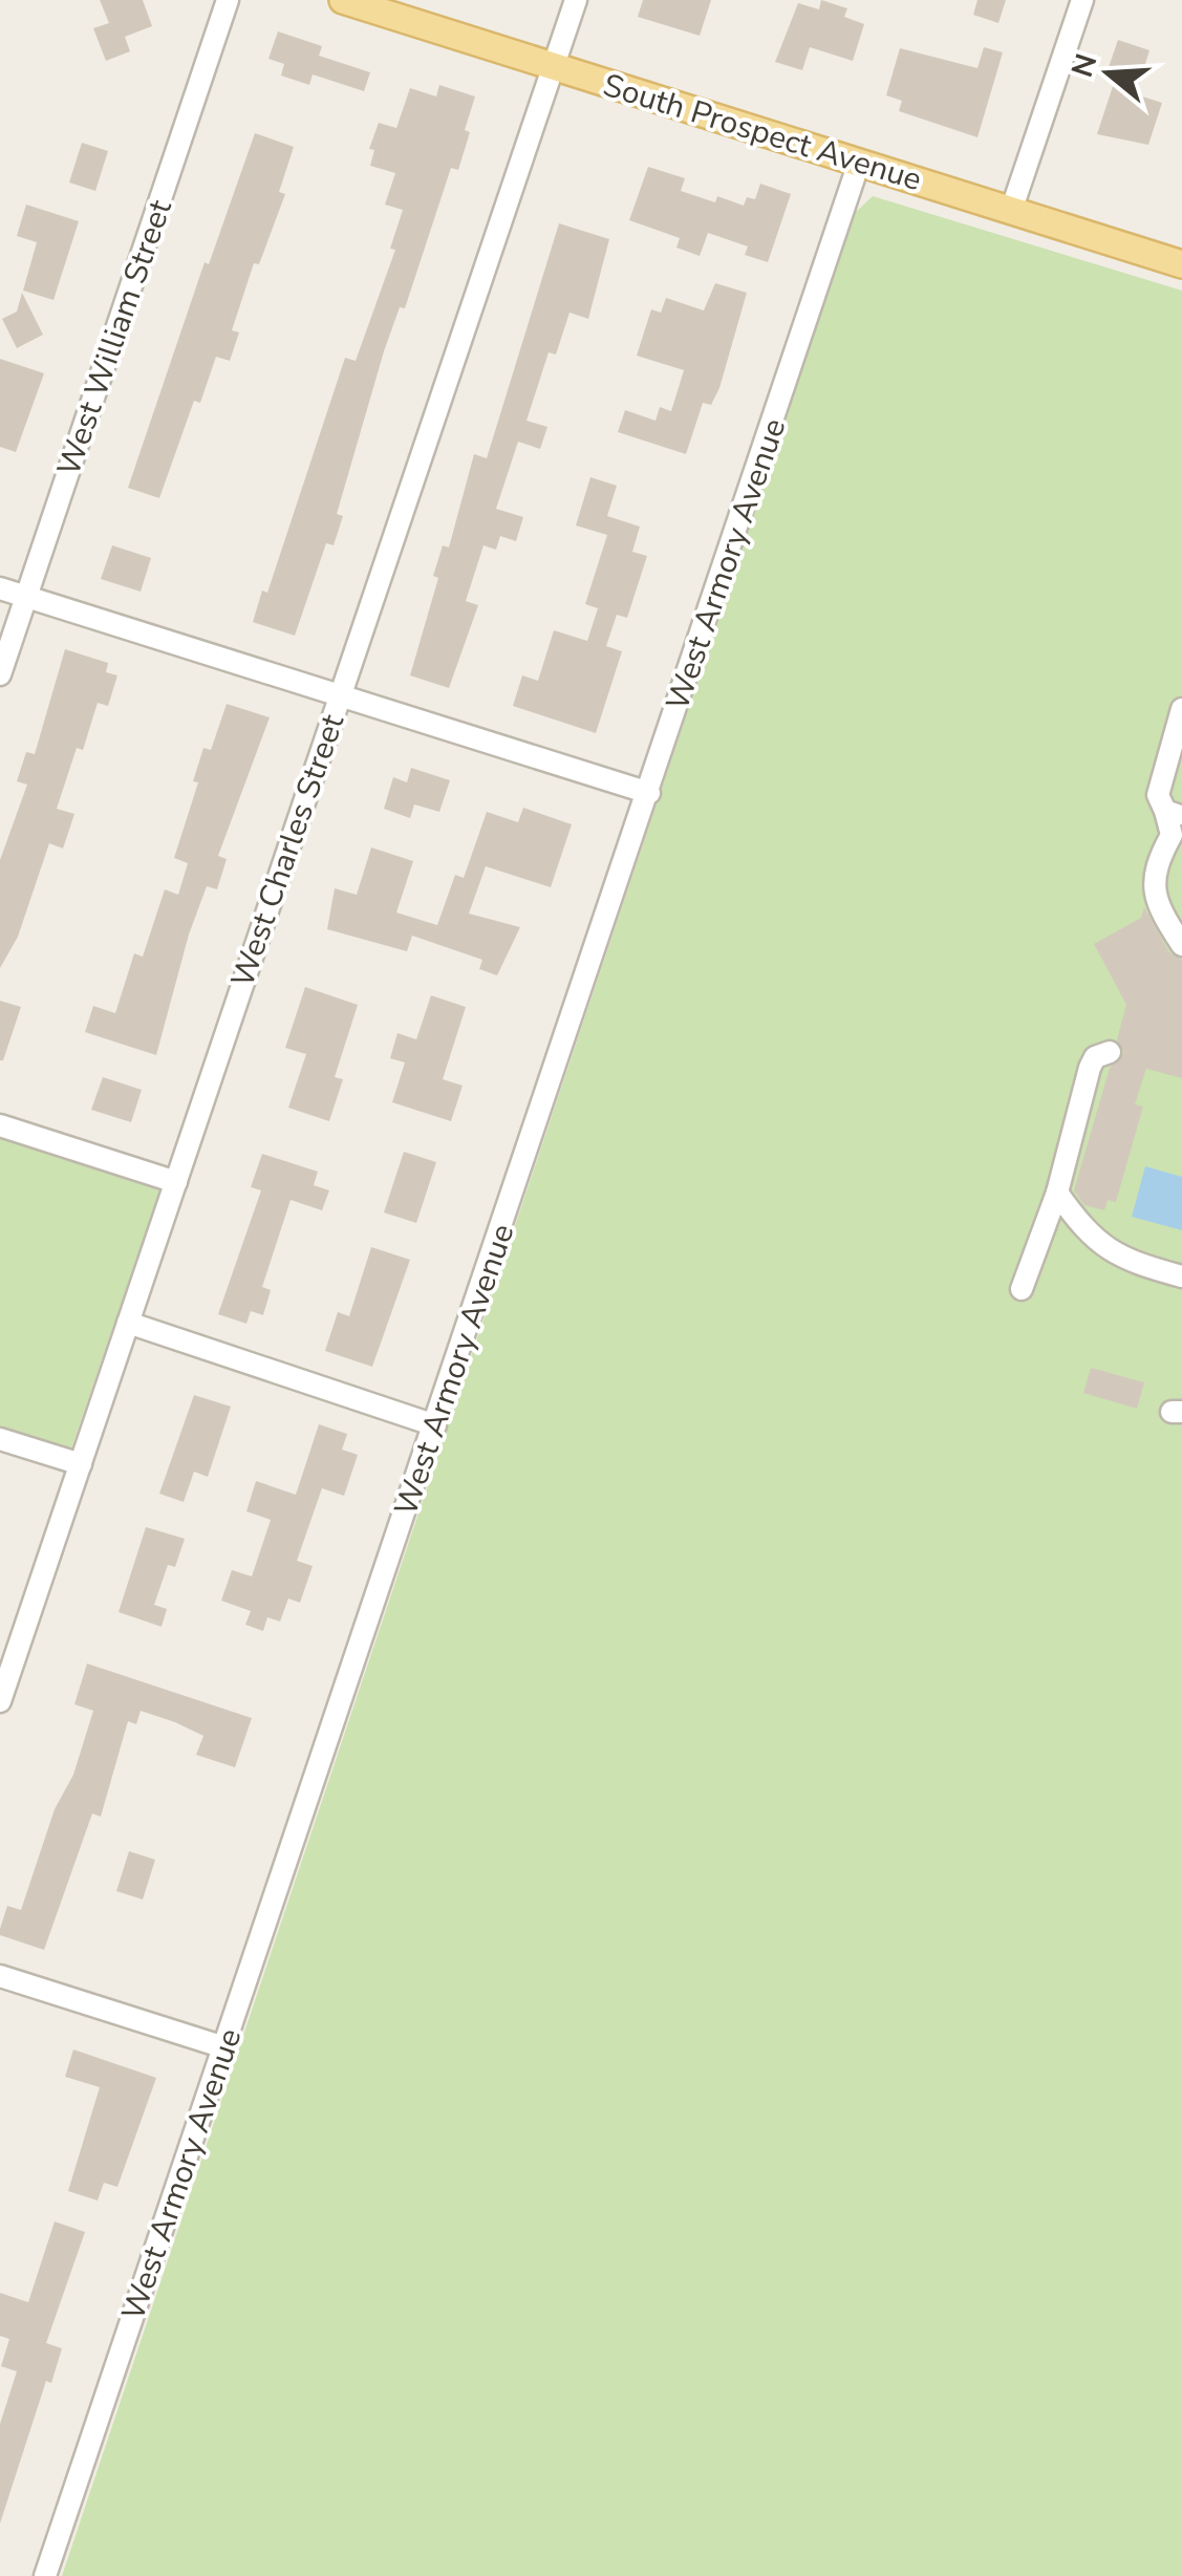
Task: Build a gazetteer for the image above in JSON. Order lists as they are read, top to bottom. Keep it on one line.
{"streets":{"main road":["South Prospect Avenue"],"street":["West William Street","West Armory Avenue","West Charles Street"]},"crossings":[["South Prospect Avenue","West Armory Avenue"],["South Prospect Avenue","West Charles Street"]],"north":"left"}
